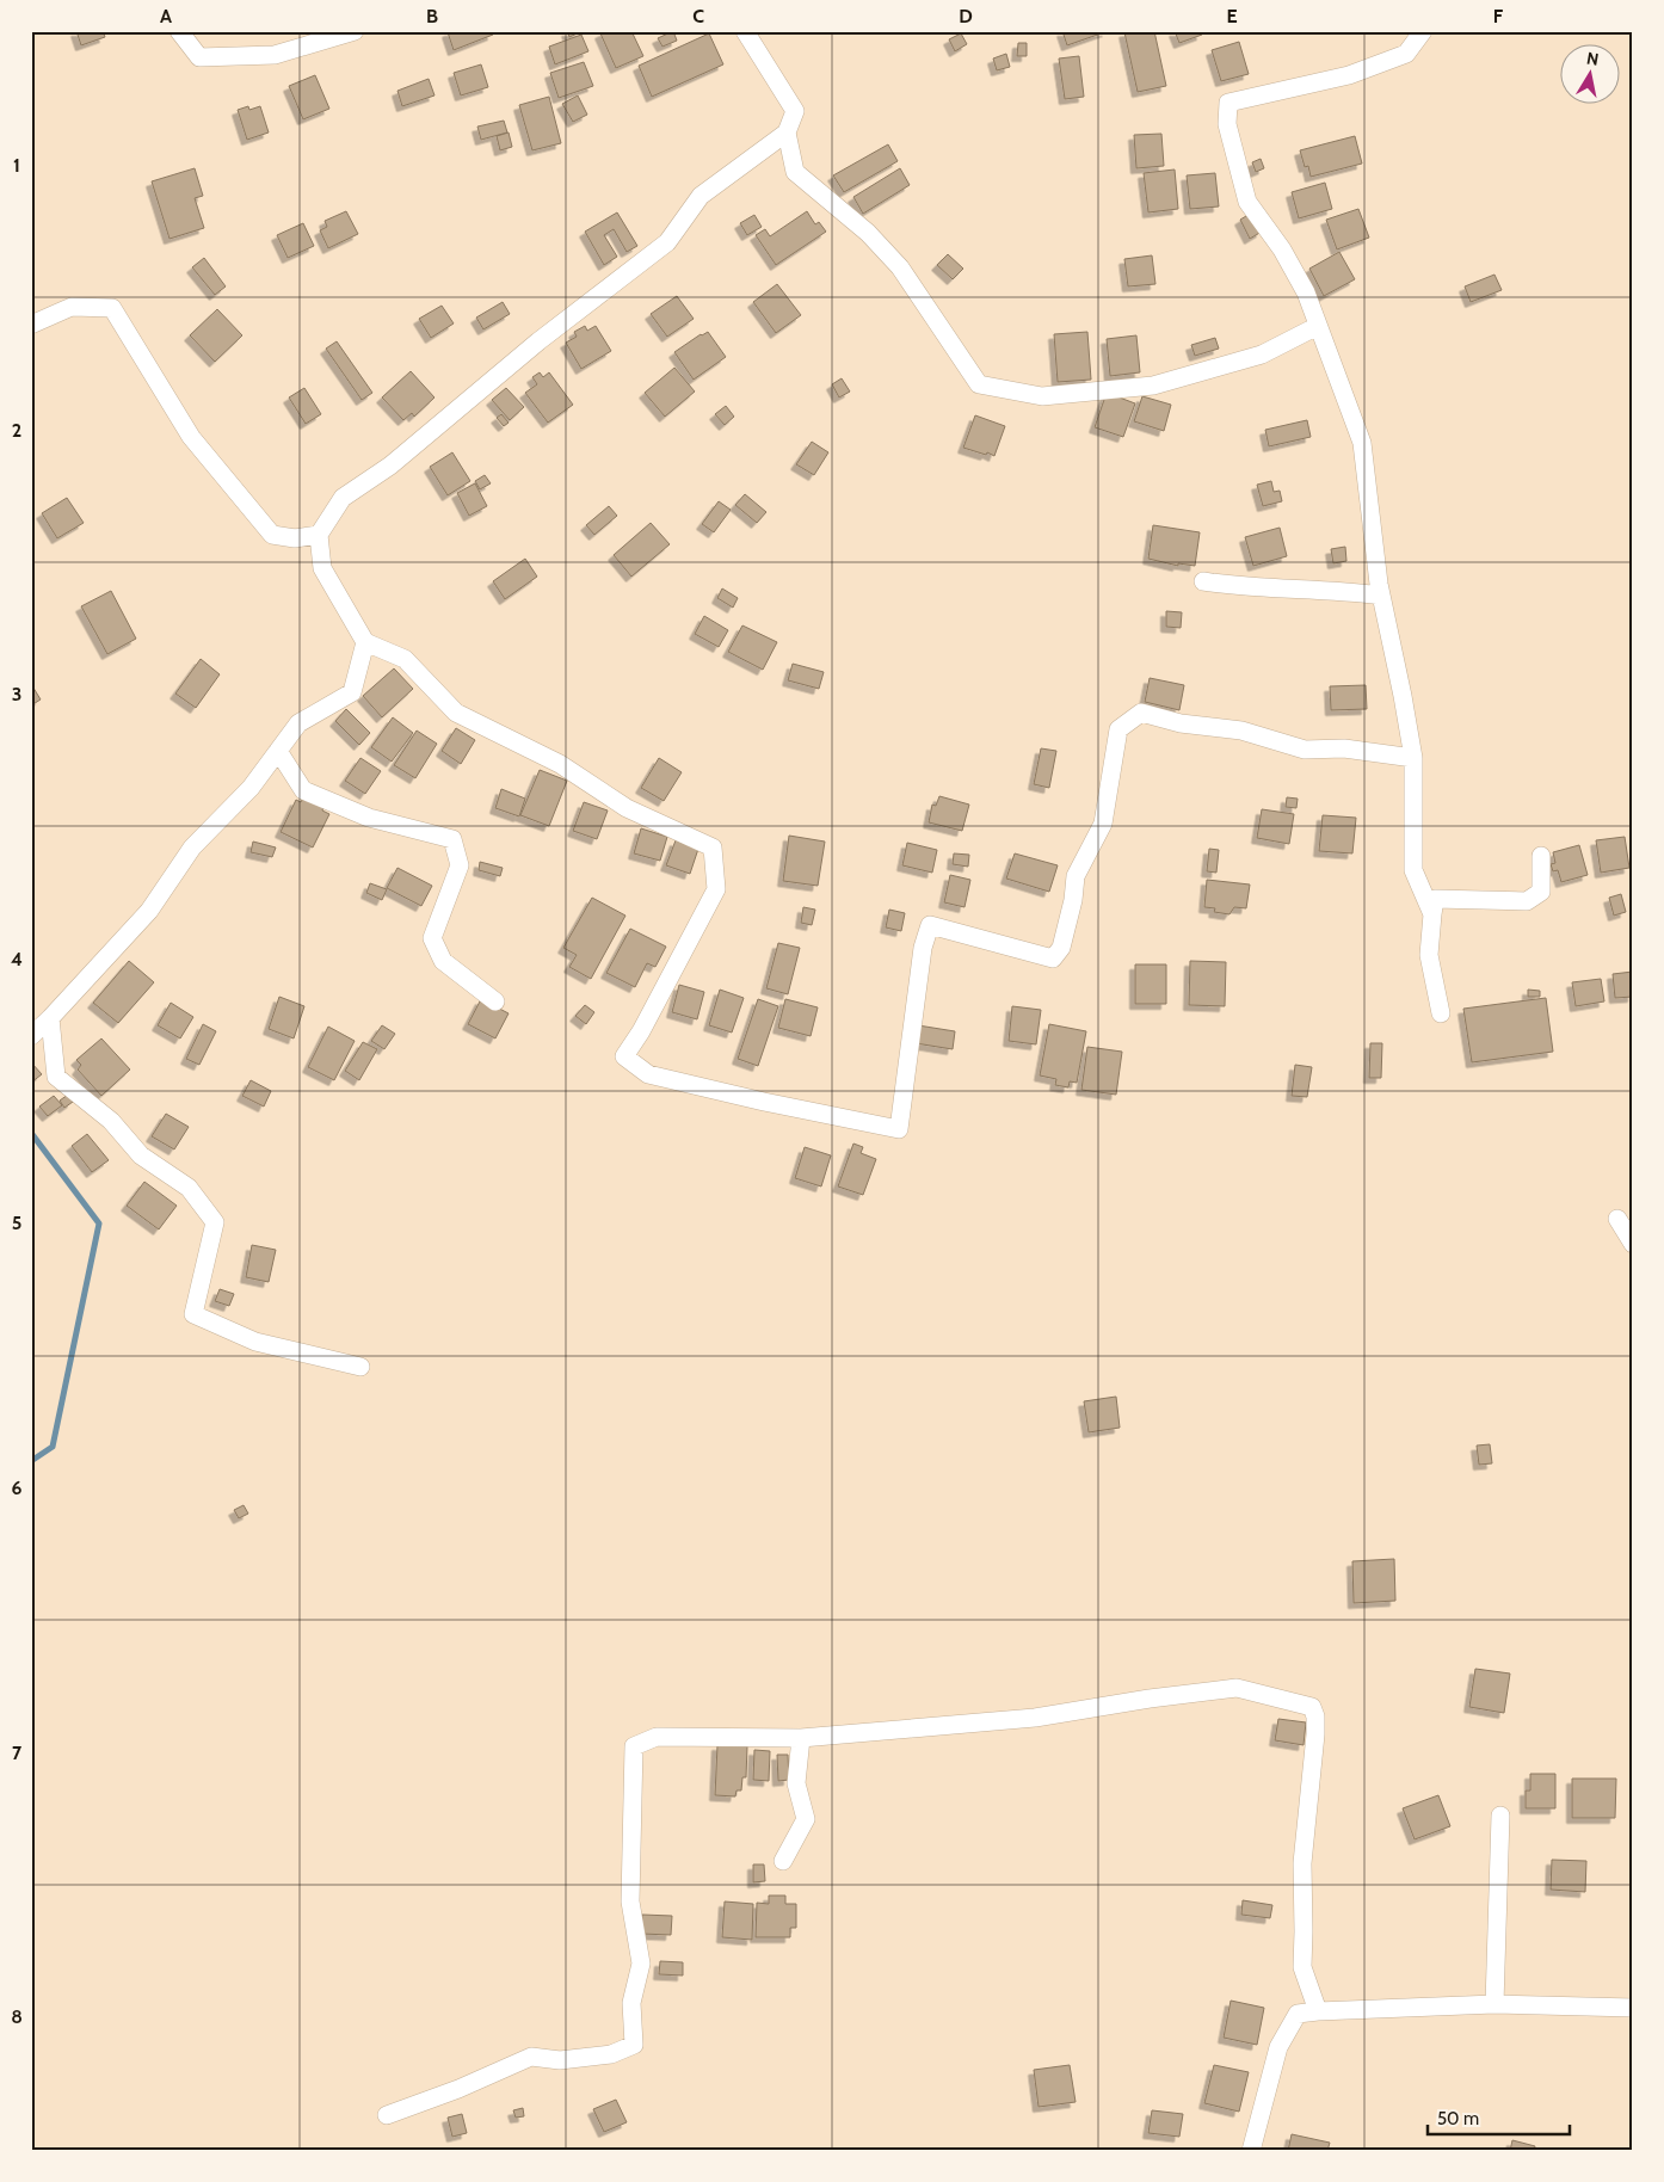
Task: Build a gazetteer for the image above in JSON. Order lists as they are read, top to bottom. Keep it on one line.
{"scale_bar":"50 m","north":"top","grid":{"columns":["A","B","C","D","E","F"],"rows":["1","2","3","4","5","6","7","8"]}}
